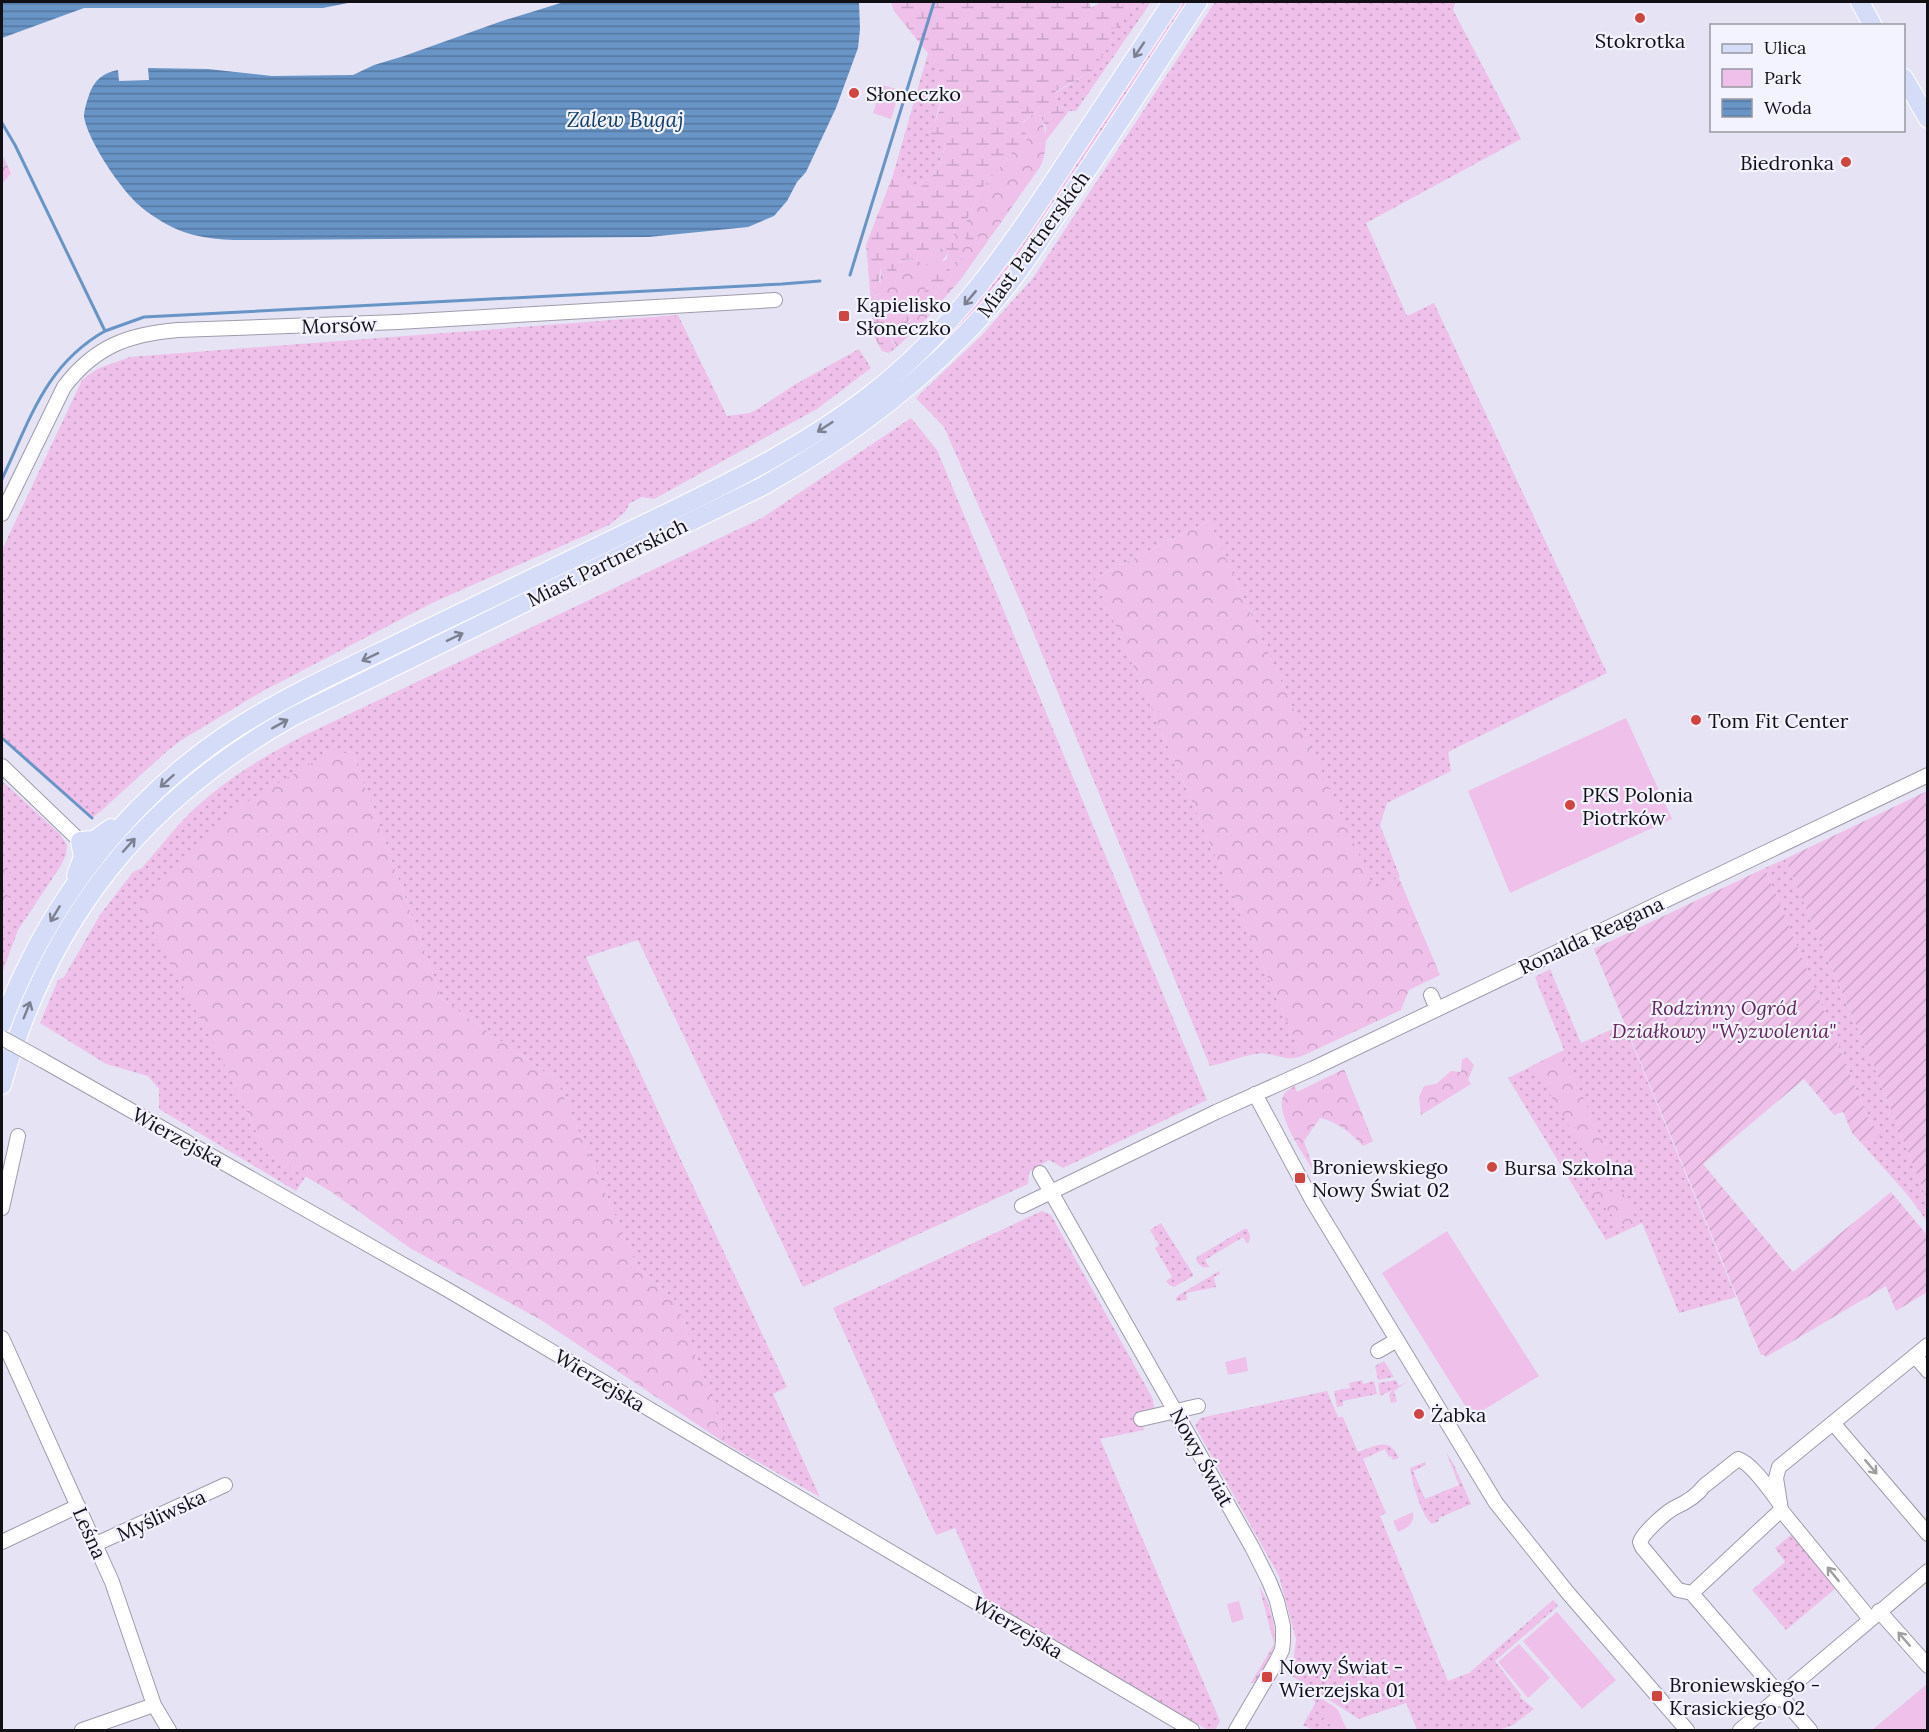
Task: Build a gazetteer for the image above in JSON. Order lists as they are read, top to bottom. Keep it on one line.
{"streets":{"main road":["Miast Partnerskich"],"street":["Morsów","Ronalda Reagana","Wierzejska","Nowy Świat","Myśliwska","Leśna"]},"crossings":[["Myśliwska","Leśna"]],"water":["Zalew Bugaj"],"parks":["Rodzinny Ogród Działkowy \"Wyzwolenia\""],"places":{"other":["Stokrotka","Słoneczko","Biedronka","Tom Fit Center","PKS Polonia Piotrków","Bursa Szkolna","Żabka"],"transit":["Kąpielisko Słoneczko","Broniewskiego Nowy Świat 02","Nowy Świat - Wierzejska 01","Broniewskiego - Krasickiego 02"]},"legend":["Ulica","Park","Woda"]}
